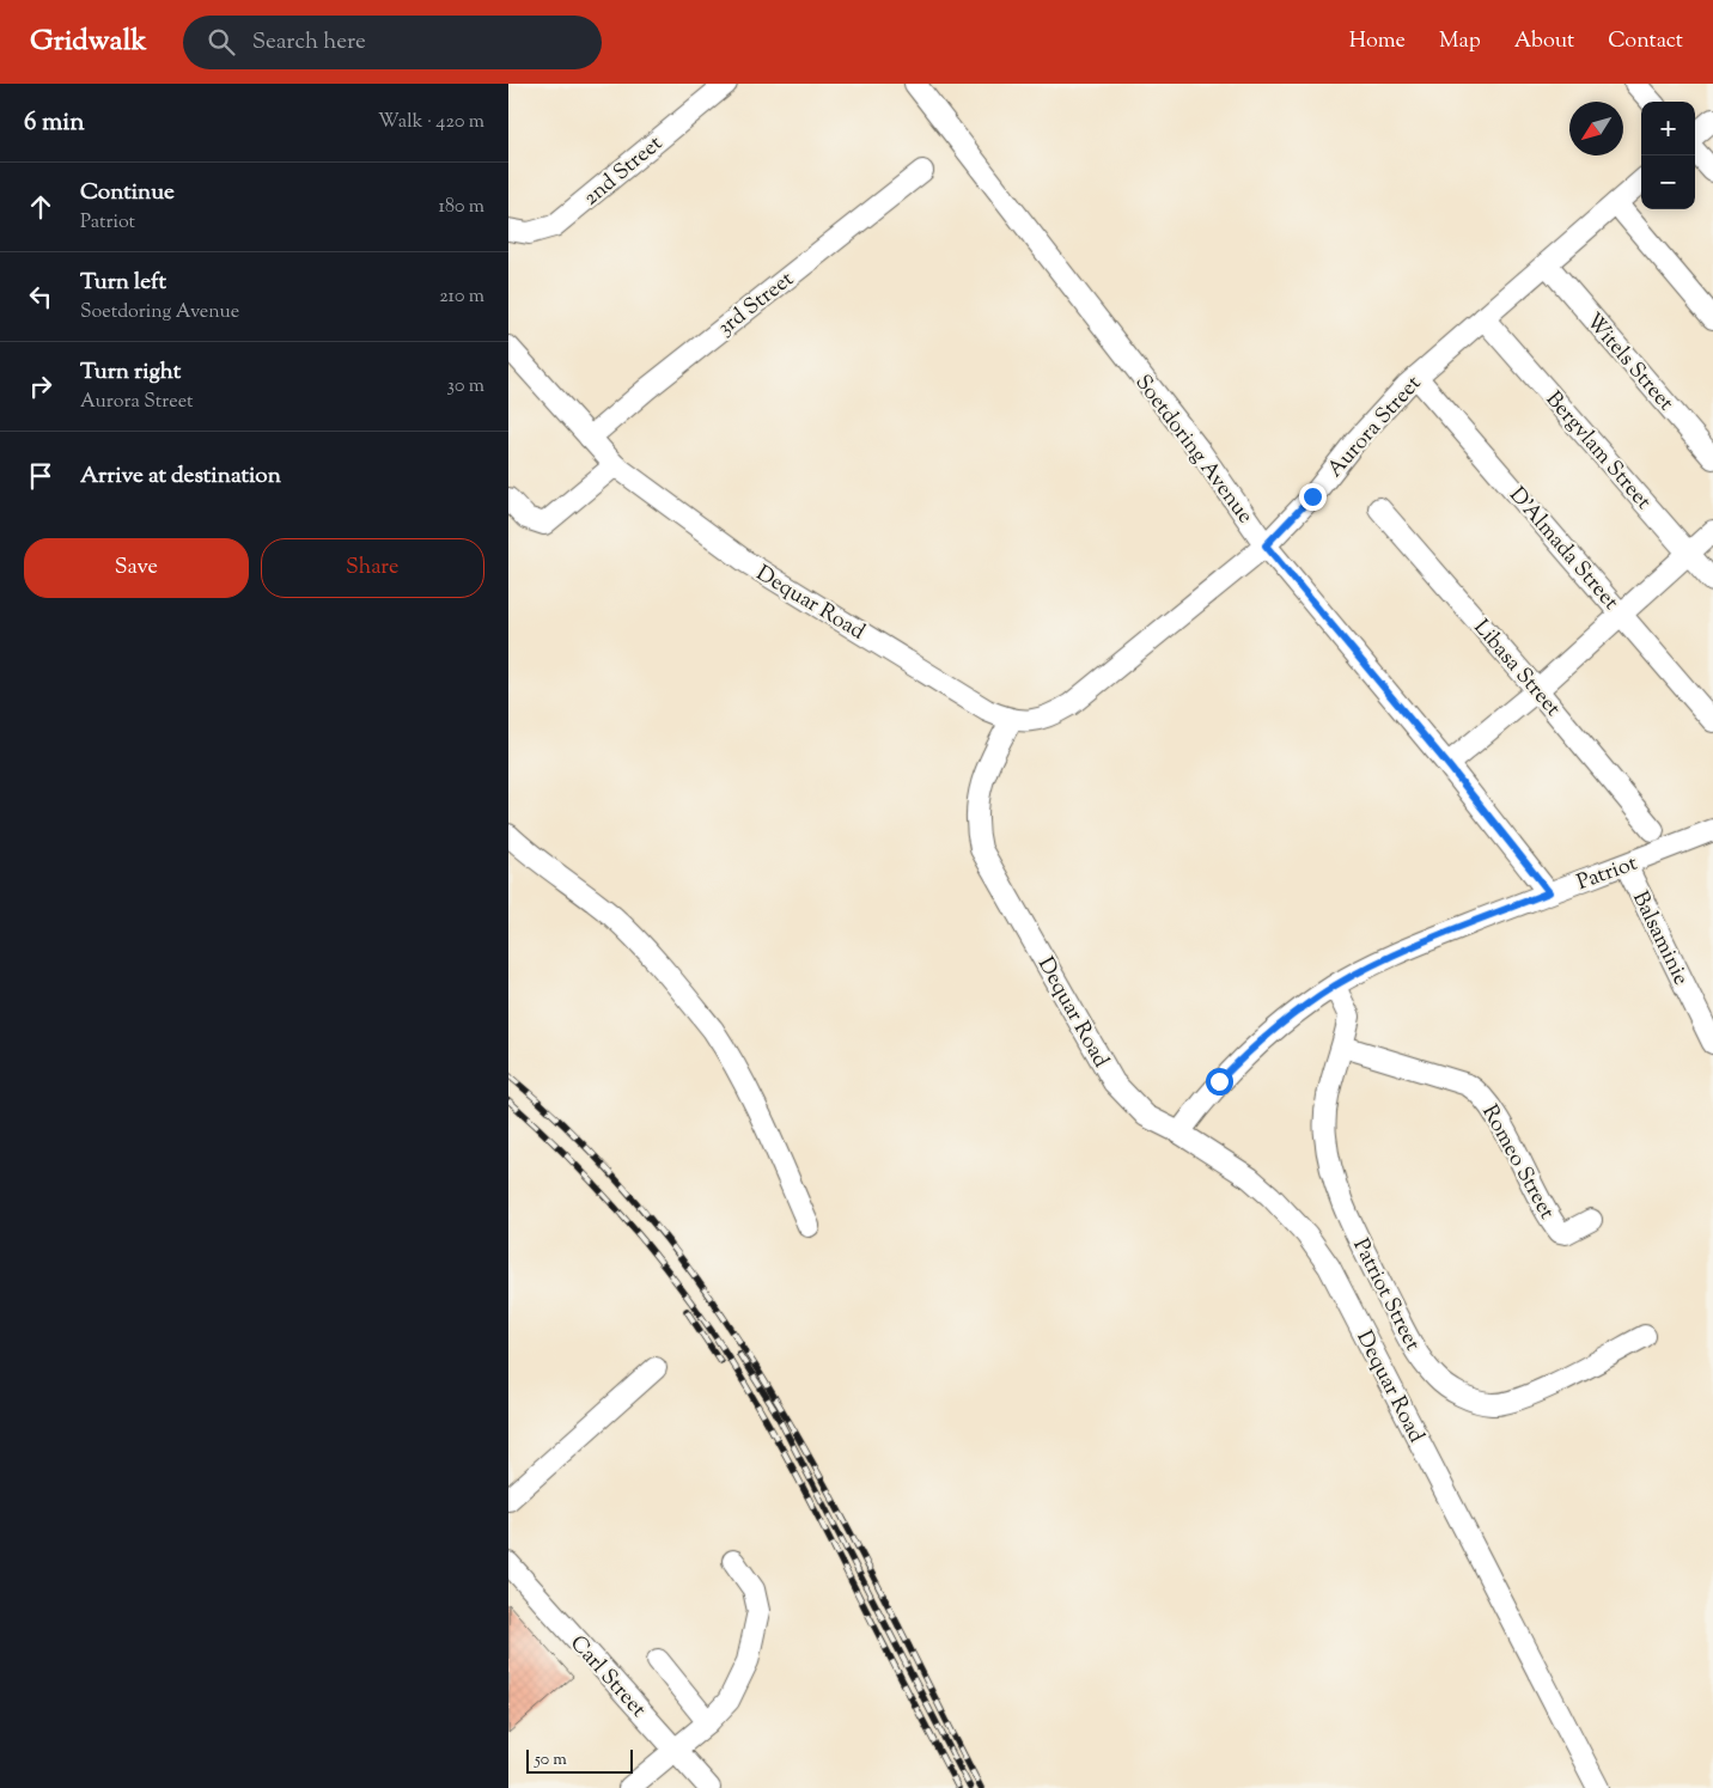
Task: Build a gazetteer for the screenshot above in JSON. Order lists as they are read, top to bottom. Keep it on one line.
{"streets":{"street":["2nd Street","3rd Street","Witels Street","Aurora Street","Soetdoring Avenue","Bergvlam Street","D'Almada Street","Dequar Road","Libasa Street","Patriot","Balsaminie","Romeo Street","Patriot Street","Carl Street"]},"crossings":[["3rd Street","Dequar Road"],["Witels Street","Aurora Street"],["Aurora Street","Soetdoring Avenue"],["Aurora Street","Bergvlam Street"],["Aurora Street","D'Almada Street"],["Aurora Street","Dequar Road"],["Soetdoring Avenue","Patriot"],["Dequar Road","Patriot"],["Patriot","Balsaminie"],["Patriot","Patriot Street"],["Romeo Street","Patriot Street"]],"scale_bar":"50 m","north":"bottom left","page":{"header":"Gridwalk","search":"Search here","nav":["Home","Map","About","Contact"],"heading":["6 min","Walk · 420 m"],"map_buttons":["+","−"],"list":[["Continue","Patriot","180 m"],["Turn left","Soetdoring Avenue","210 m"],["Turn right","Aurora Street","30 m"],"Arrive at destination"],"buttons":["Save","Share"],"scale":"50 m"}}
